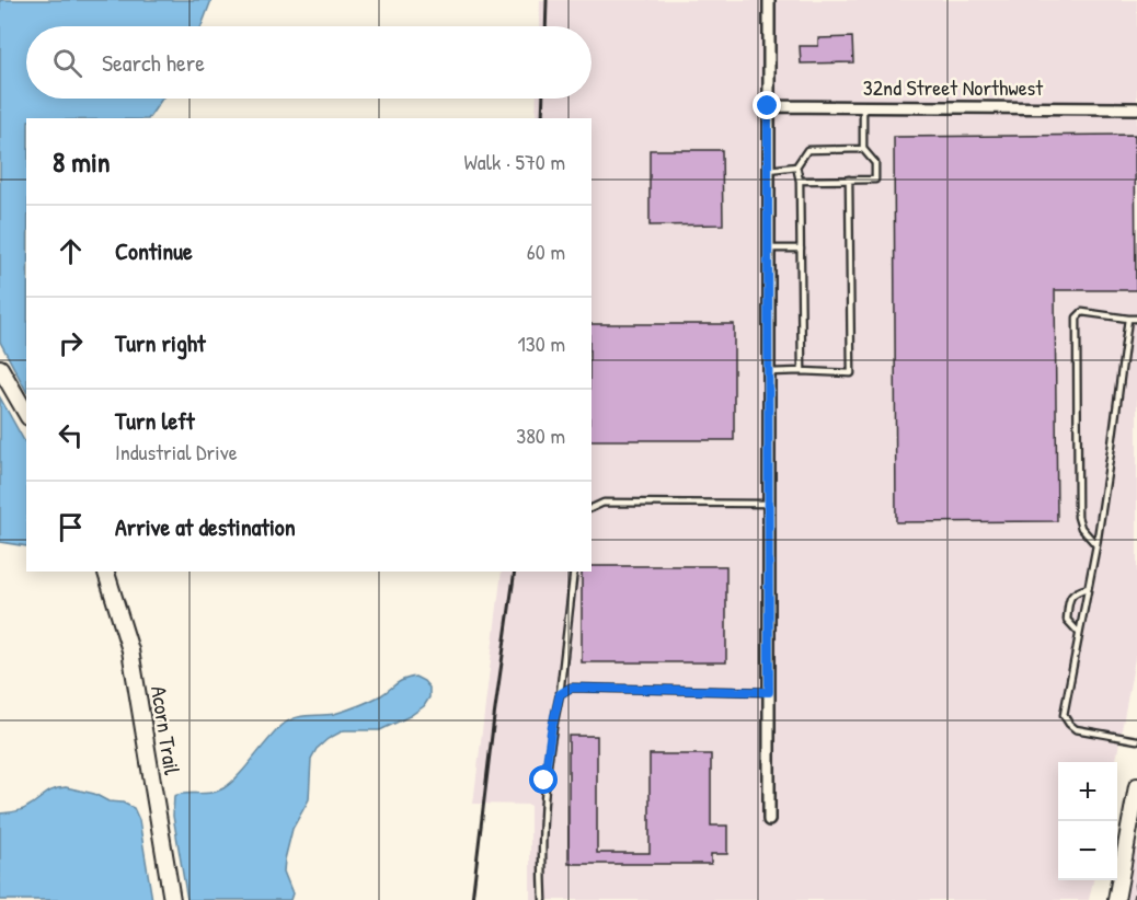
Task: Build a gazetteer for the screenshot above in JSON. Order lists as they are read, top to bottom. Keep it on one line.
{"streets":{"street":["32nd Street Northwest","Acorn Trail"]},"page":{"search":"Search here","heading":["8 min","Walk · 570 m"],"list":[["Continue","60 m"],["Turn right","130 m"],["Turn left","Industrial Drive","380 m"],"Arrive at destination"],"map_buttons":["+","−"]}}
